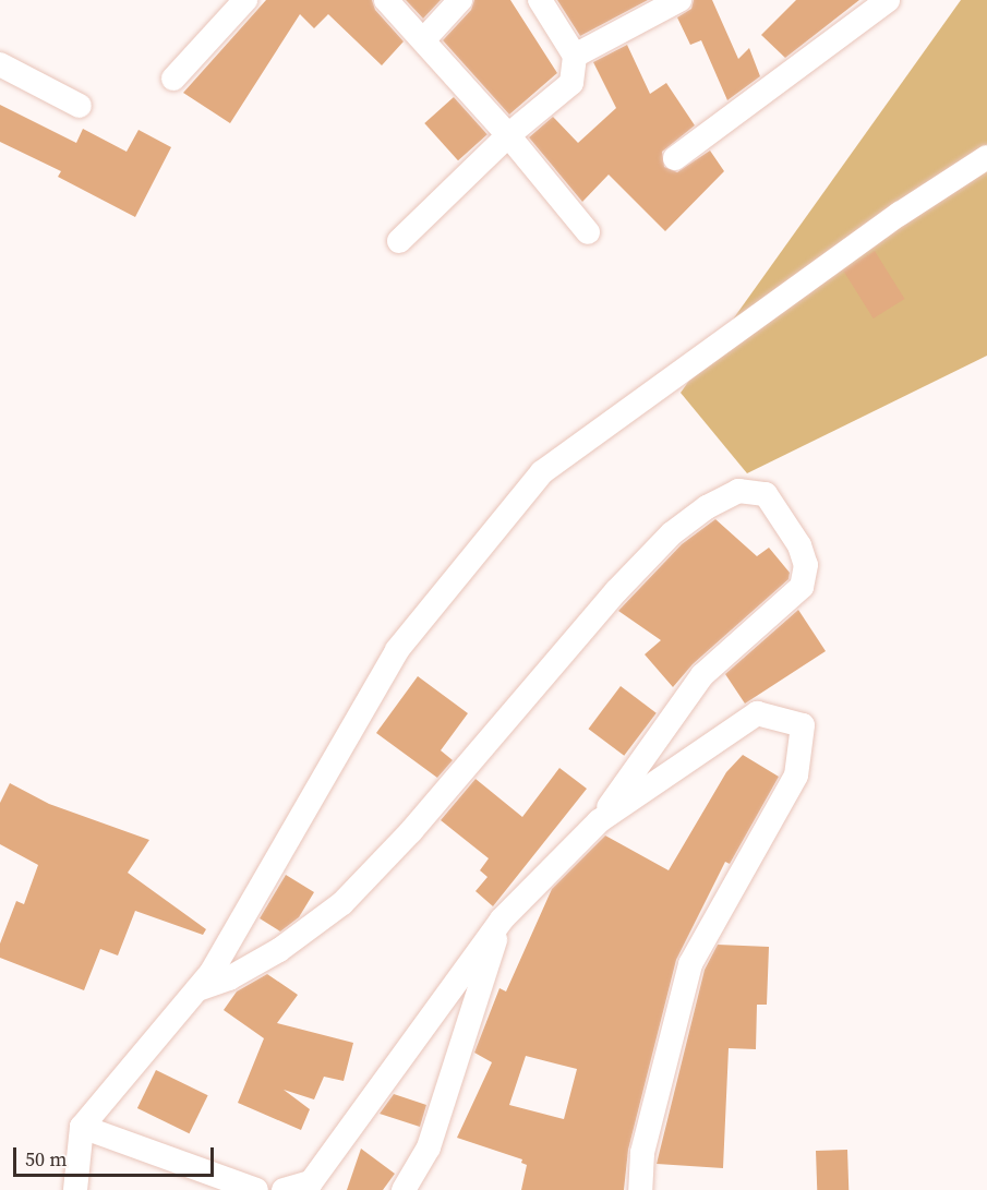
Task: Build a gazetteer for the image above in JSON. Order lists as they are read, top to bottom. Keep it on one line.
{"scale_bar":"50 m"}
